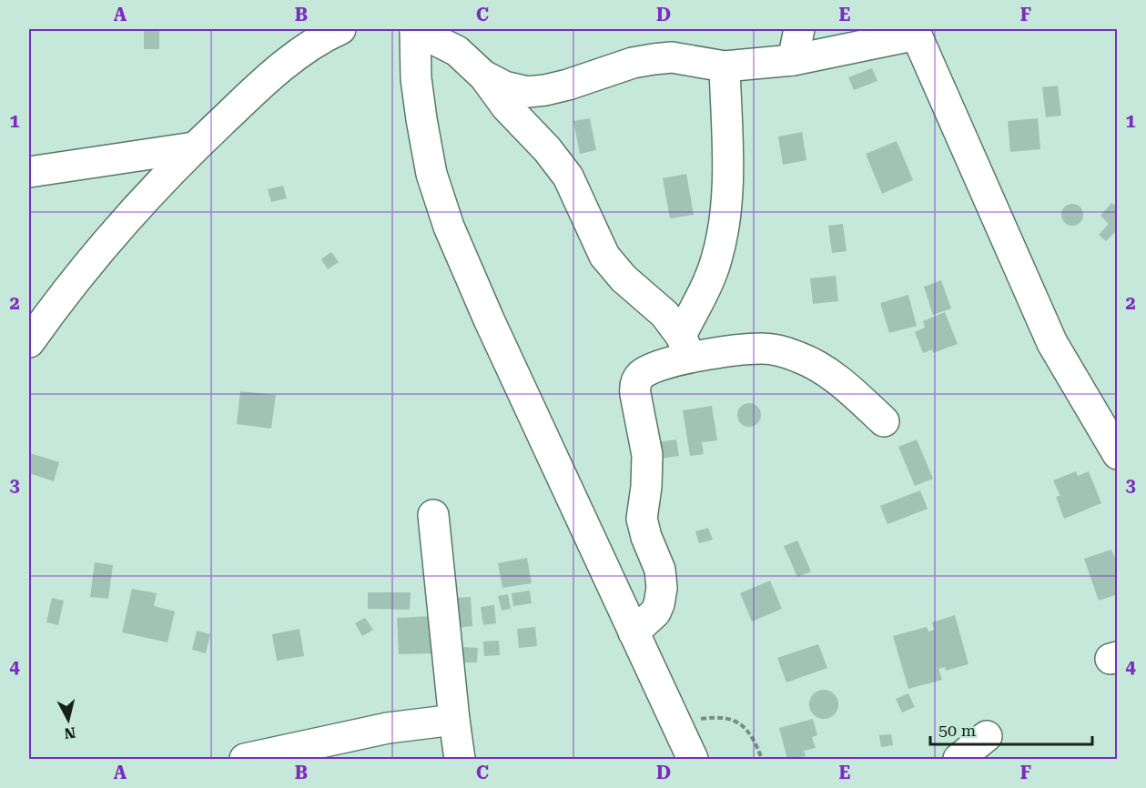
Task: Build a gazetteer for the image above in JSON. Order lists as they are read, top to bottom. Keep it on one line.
{"scale_bar":"50 m","north":"bottom","grid":{"columns":["A","B","C","D","E","F"],"rows":["1","2","3","4"]}}
